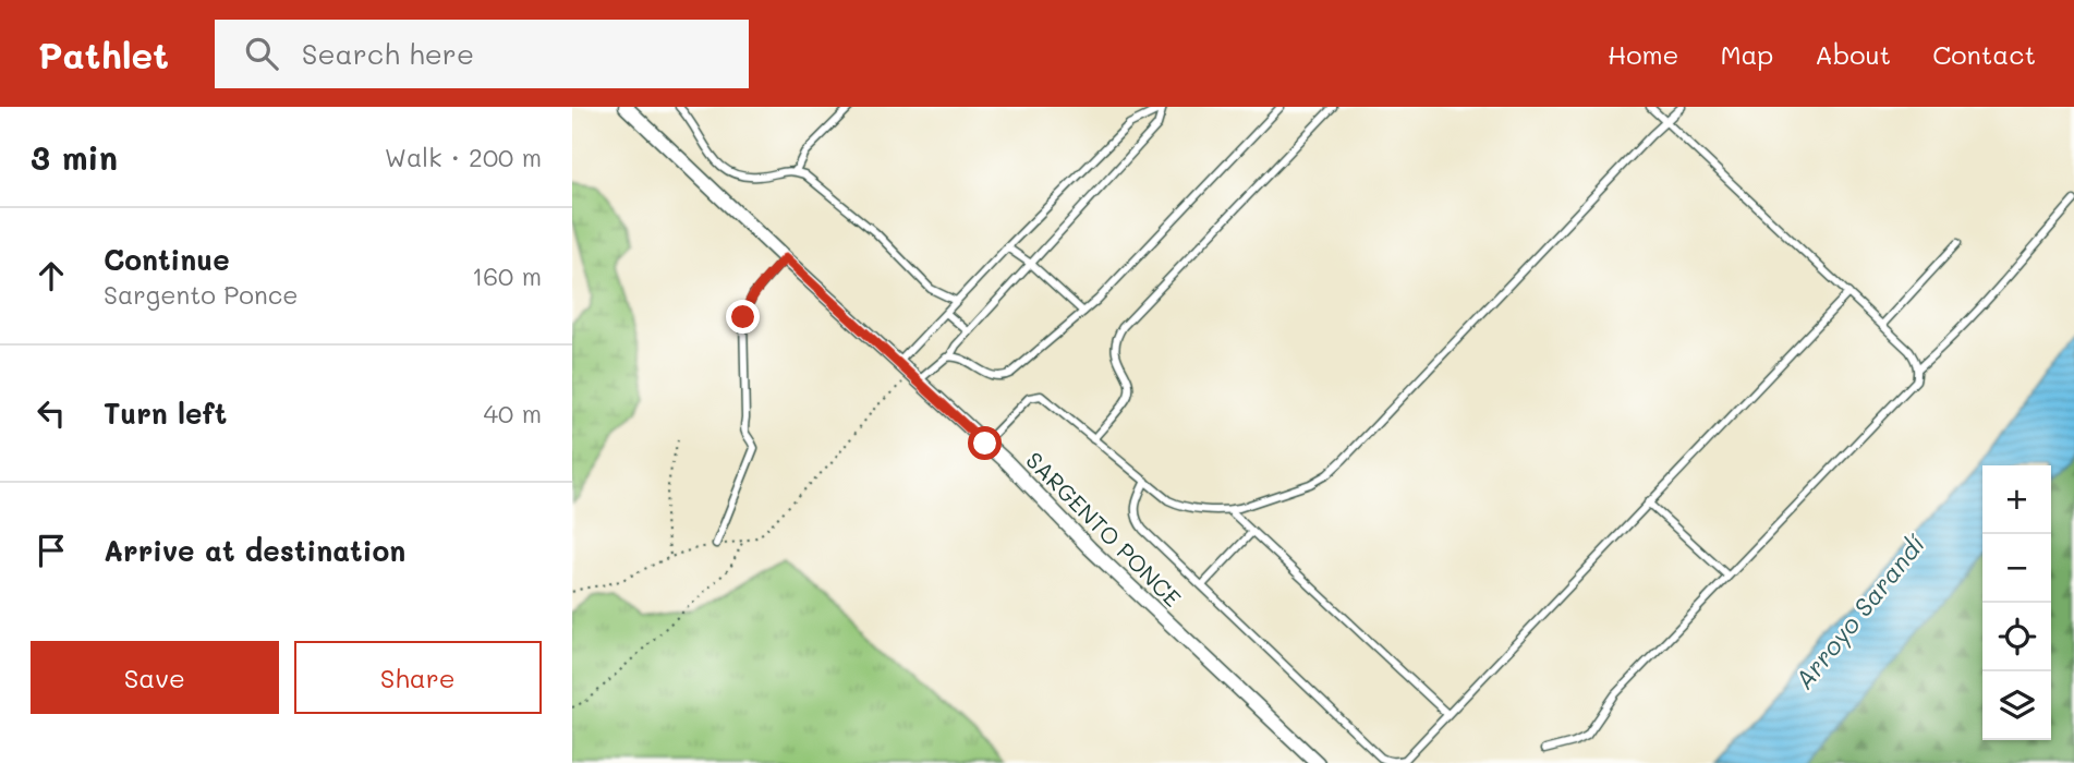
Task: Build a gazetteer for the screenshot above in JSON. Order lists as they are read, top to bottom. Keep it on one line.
{"streets":{"street":["SARGENTO PONCE"]},"water":["Arroyo Sarandí"],"page":{"header":"Pathlet","search":"Search here","nav":["Home","Map","About","Contact"],"heading":["3 min","Walk · 200 m"],"list":[["Continue","Sargento Ponce","160 m"],["Turn left","40 m"],"Arrive at destination"],"map_buttons":["+","−"],"buttons":["Save","Share"]}}
